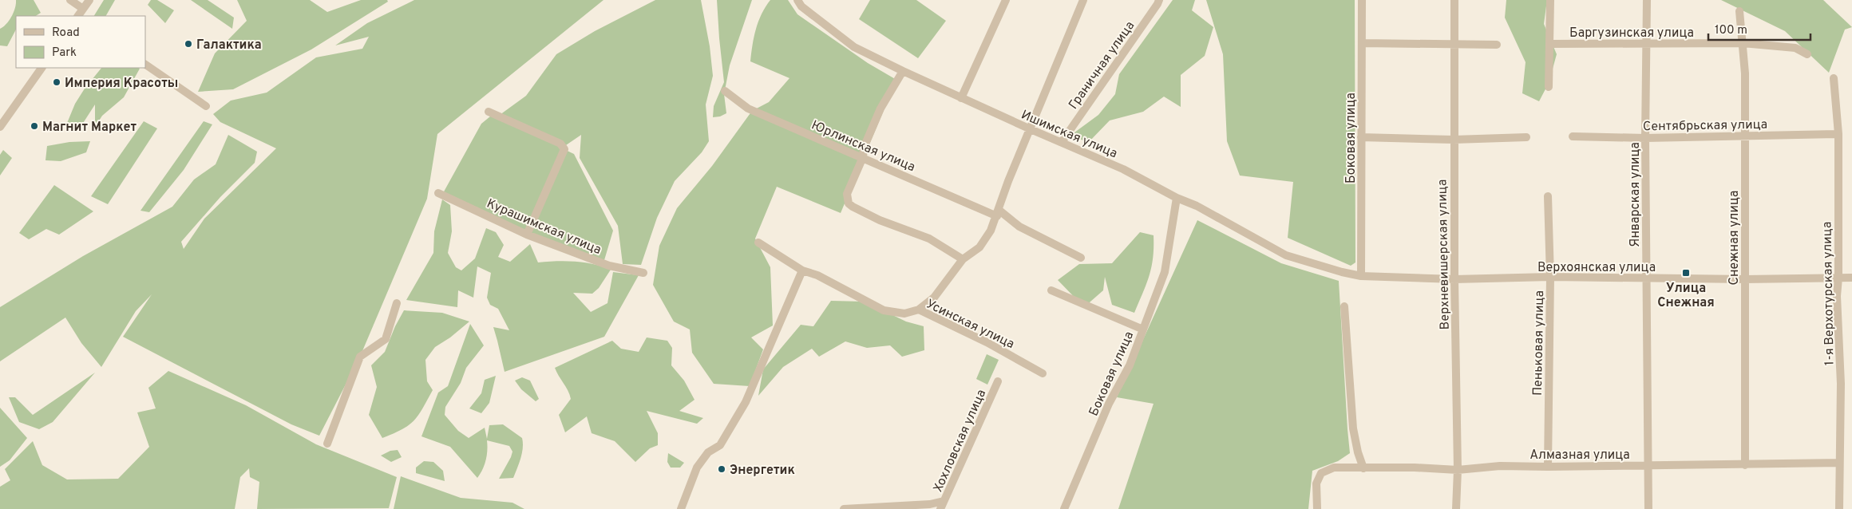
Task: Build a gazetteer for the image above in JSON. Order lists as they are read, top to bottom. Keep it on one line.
{"streets":{"street":["Баргузинская улица","Граничная улица","Сентябрьская улица","Ишимская улица","Боковая улица","Юрлинская улица","Январская улица","Курашимская улица","Снежная улица","Верхневишерская улица","Верхоянская улица","1-я Верхотурская улица","Усинская улица","Пеньковая улица","Хохловская улица","Алмазная улица"]},"crossings":[["Баргузинская улица","Январская улица"],["Баргузинская улица","Снежная улица"],["Граничная улица","Ишимская улица"],["Сентябрьская улица","Январская улица"],["Сентябрьская улица","Снежная улица"],["Сентябрьская улица","1-я Верхотурская улица"],["Ишимская улица","Боковая улица"],["Ишимская улица","Верхоянская улица"],["Боковая улица","Верхоянская улица"],["Январская улица","Верхоянская улица"],["Январская улица","Алмазная улица"],["Снежная улица","Верхоянская улица"],["Снежная улица","Алмазная улица"],["Верхневишерская улица","Верхоянская улица"],["Верхневишерская улица","Алмазная улица"],["Верхоянская улица","1-я Верхотурская улица"],["Верхоянская улица","Пеньковая улица"],["1-я Верхотурская улица","Алмазная улица"],["Пеньковая улица","Алмазная улица"]],"places":{"other":["Галактика","Империя Красоты","Магнит Маркет","Энергетик"],"transit":["Улица Снежная"]},"legend":["Road","Park"],"scale_bar":"100 m"}
